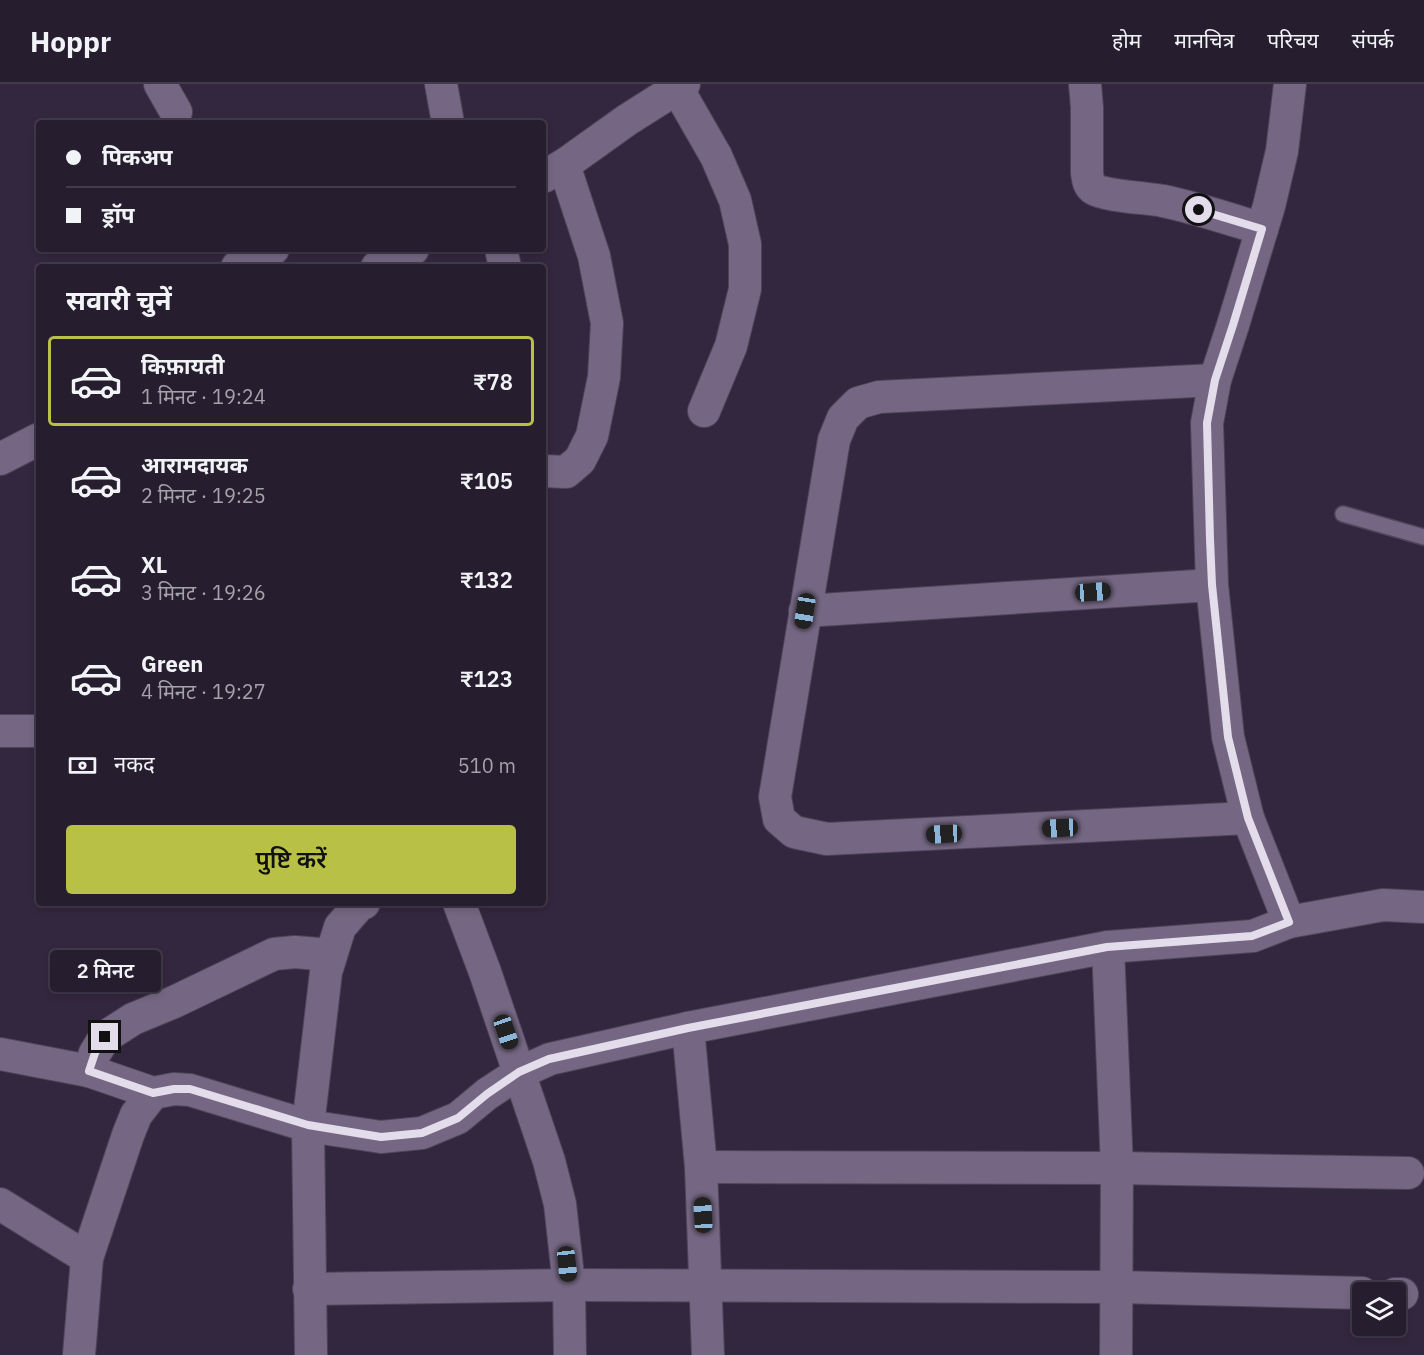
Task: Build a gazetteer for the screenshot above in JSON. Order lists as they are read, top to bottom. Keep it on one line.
{"page":{"header":"Hoppr","nav":["होम","मानचित्र","परिचय","संपर्क"],"banner":["पिकअप","ड्रॉप"],"heading":"सवारी चुनें","list":[{"name":"किफ़ायती","note":"1 मिनट · 19:24","value":"₹78"},{"name":"आरामदायक","note":"2 मिनट · 19:25","value":"₹105"},{"name":"XL","note":"3 मिनट · 19:26","value":"₹132"},{"name":"Green","note":"4 मिनट · 19:27","value":"₹123"}],"pay":["नकद","510 m"],"buttons":"पुष्टि करें","bubble":"2 मिनट"}}
